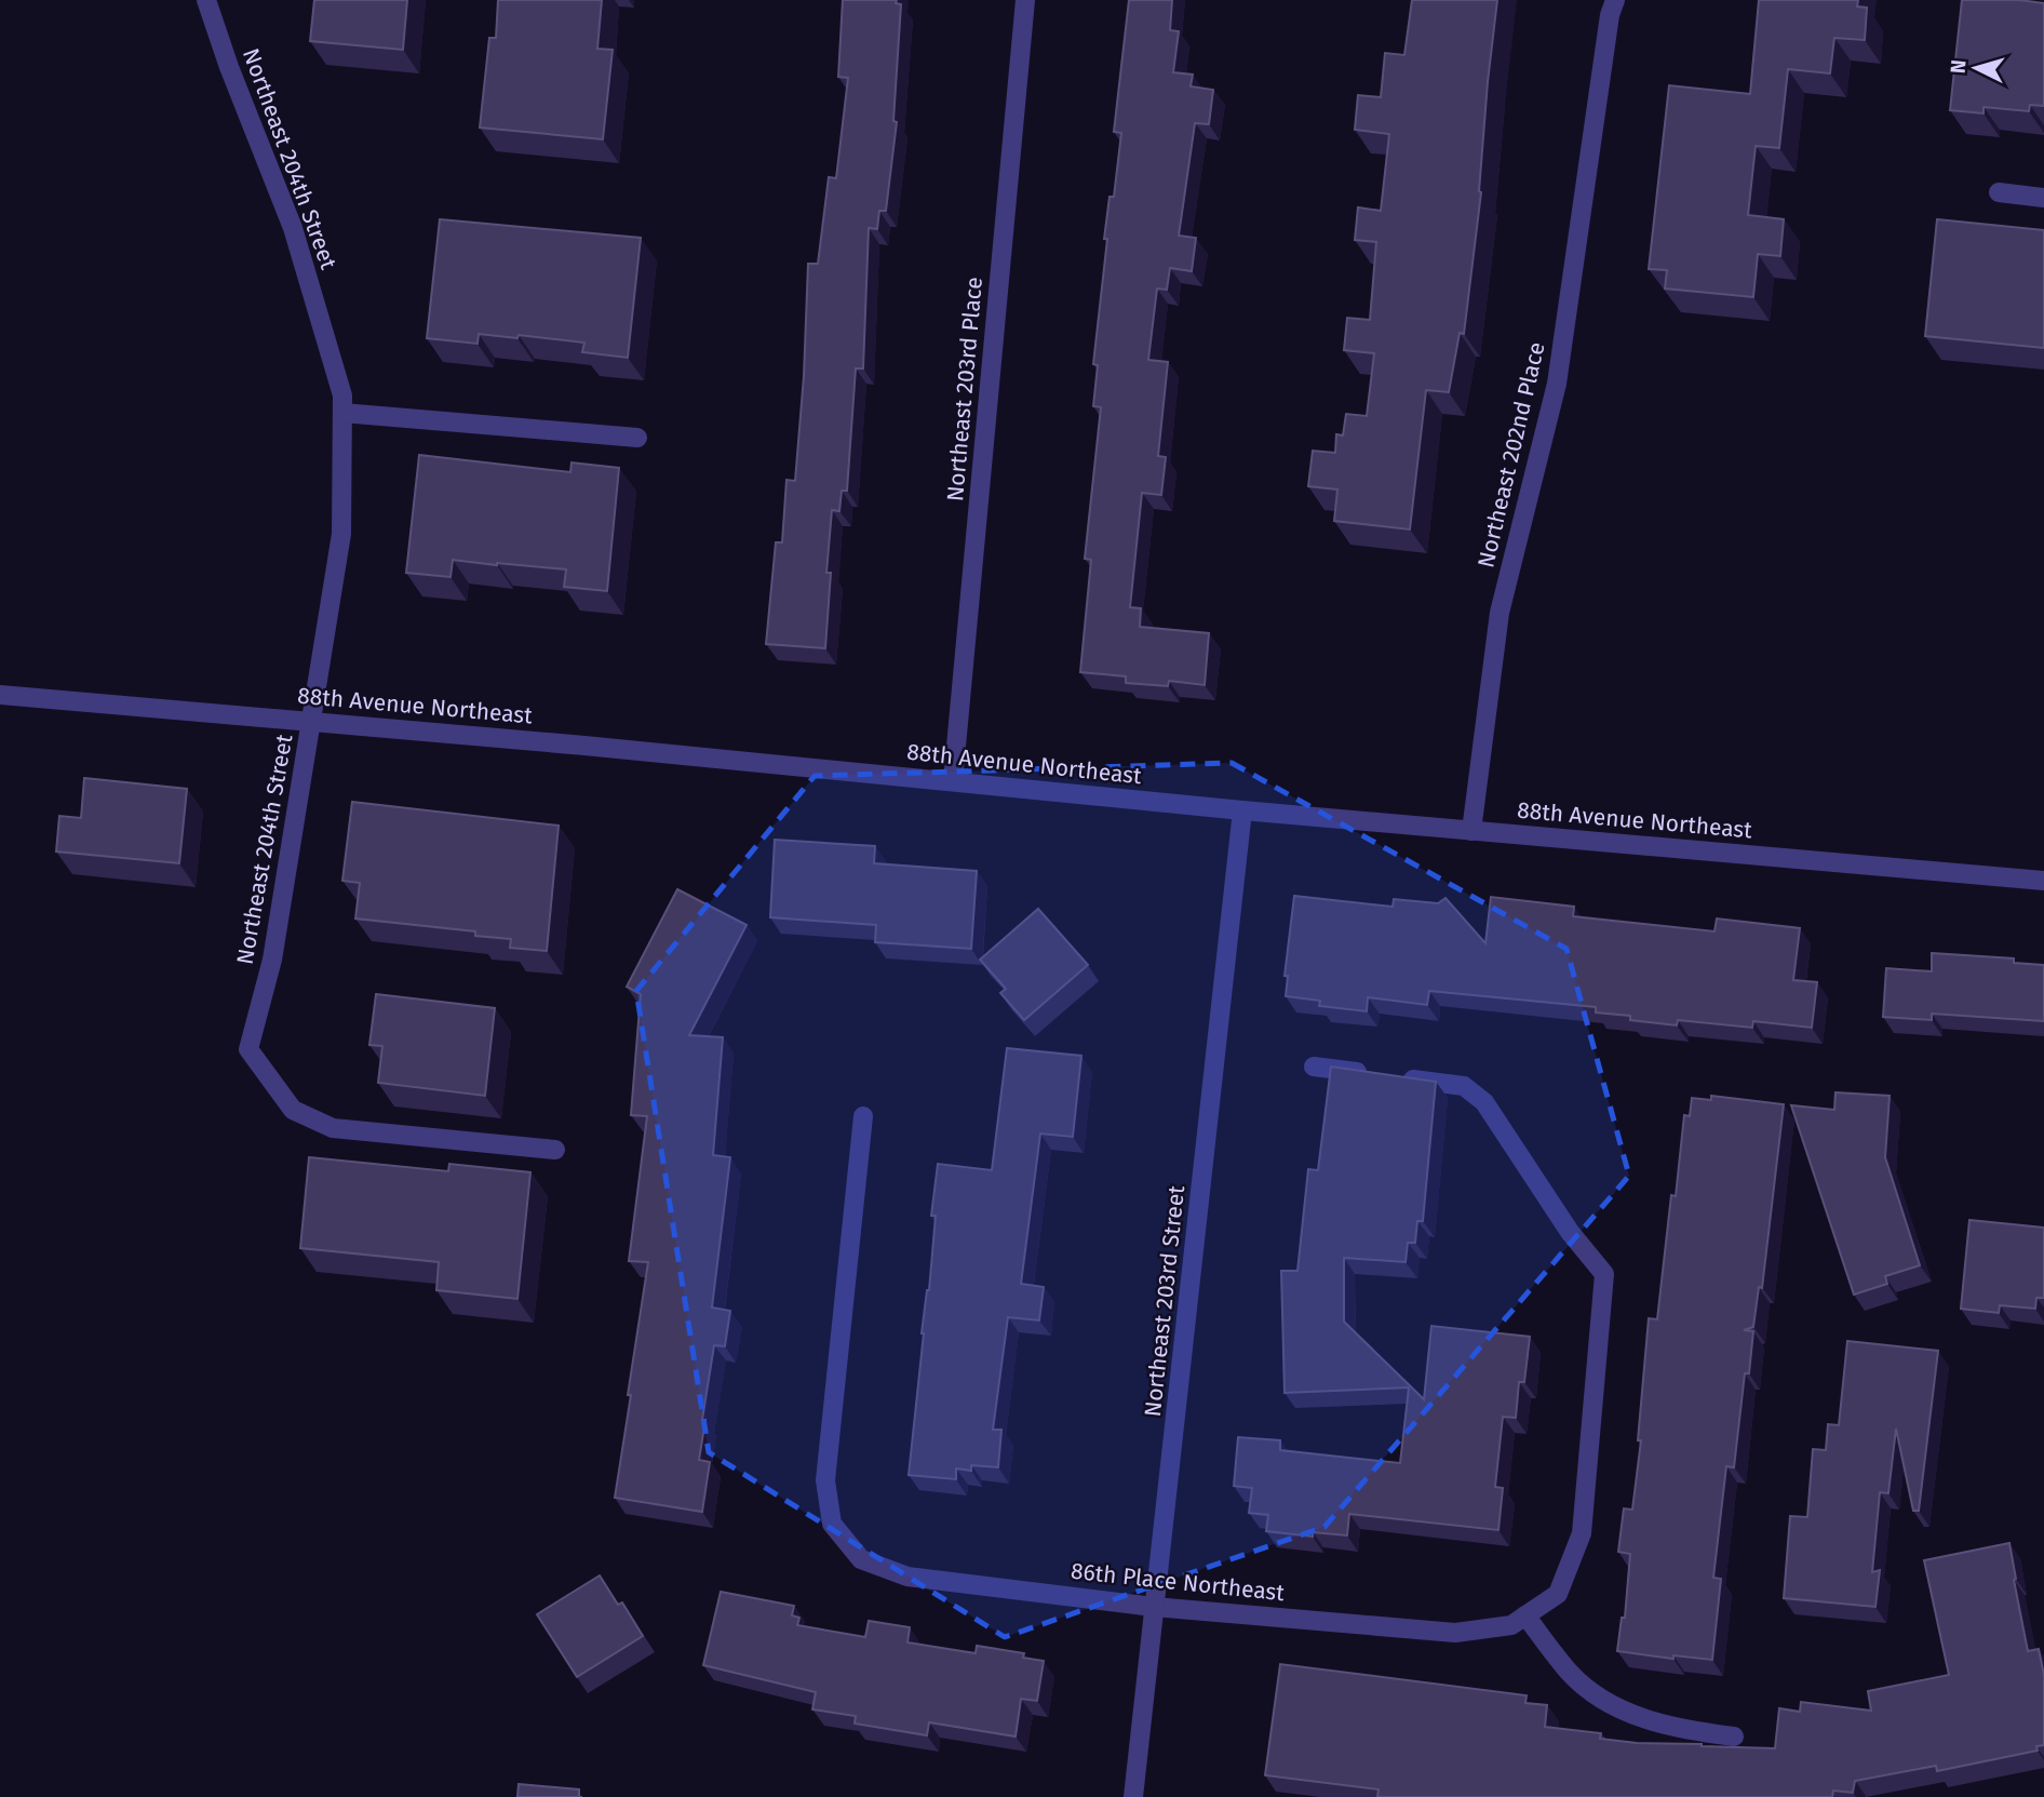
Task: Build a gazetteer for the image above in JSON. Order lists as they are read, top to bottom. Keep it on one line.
{"streets":{"street":["Northeast 204th Street","Northeast 203rd Place","Northeast 202nd Place","88th Avenue Northeast","Northeast 203rd Street","86th Place Northeast"]},"crossings":[["Northeast 204th Street","88th Avenue Northeast"],["Northeast 203rd Place","88th Avenue Northeast"],["Northeast 202nd Place","88th Avenue Northeast"],["88th Avenue Northeast","Northeast 203rd Street"],["Northeast 203rd Street","86th Place Northeast"]],"north":"left"}
